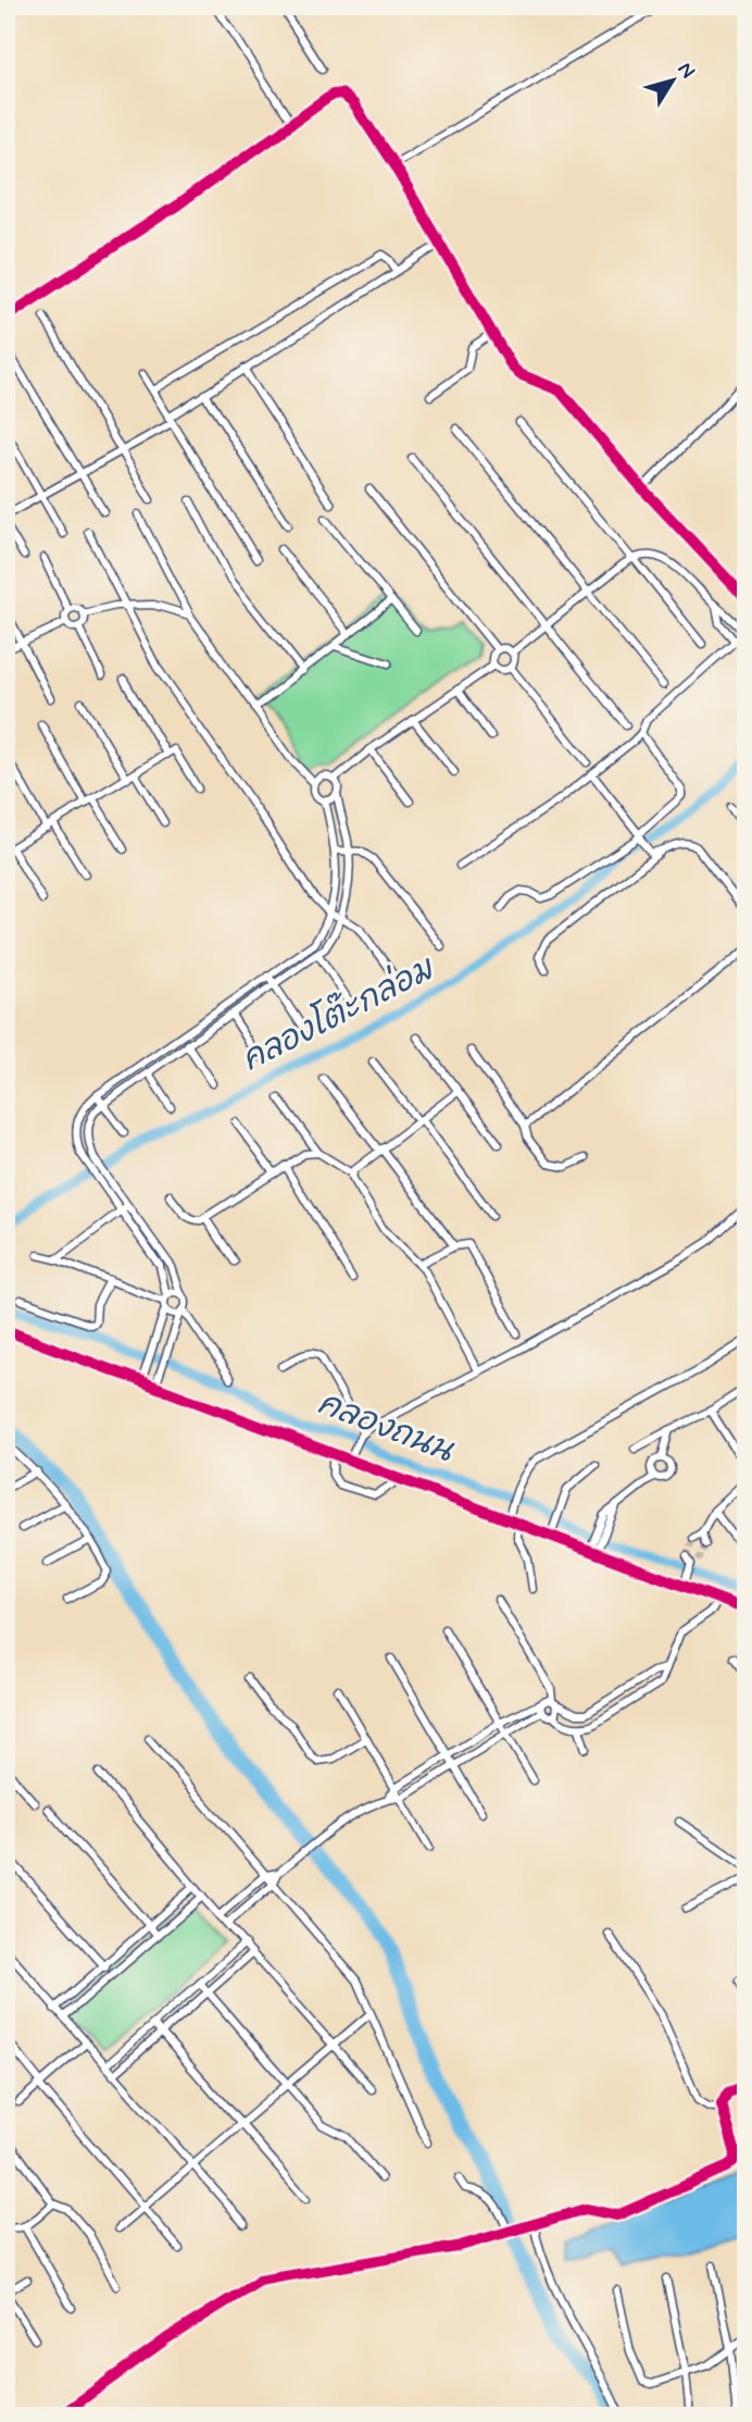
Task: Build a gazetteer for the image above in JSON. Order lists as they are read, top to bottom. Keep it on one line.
{"water":["คลองโต๊ะกล่อม","คลองถนน"],"north":"top right"}
